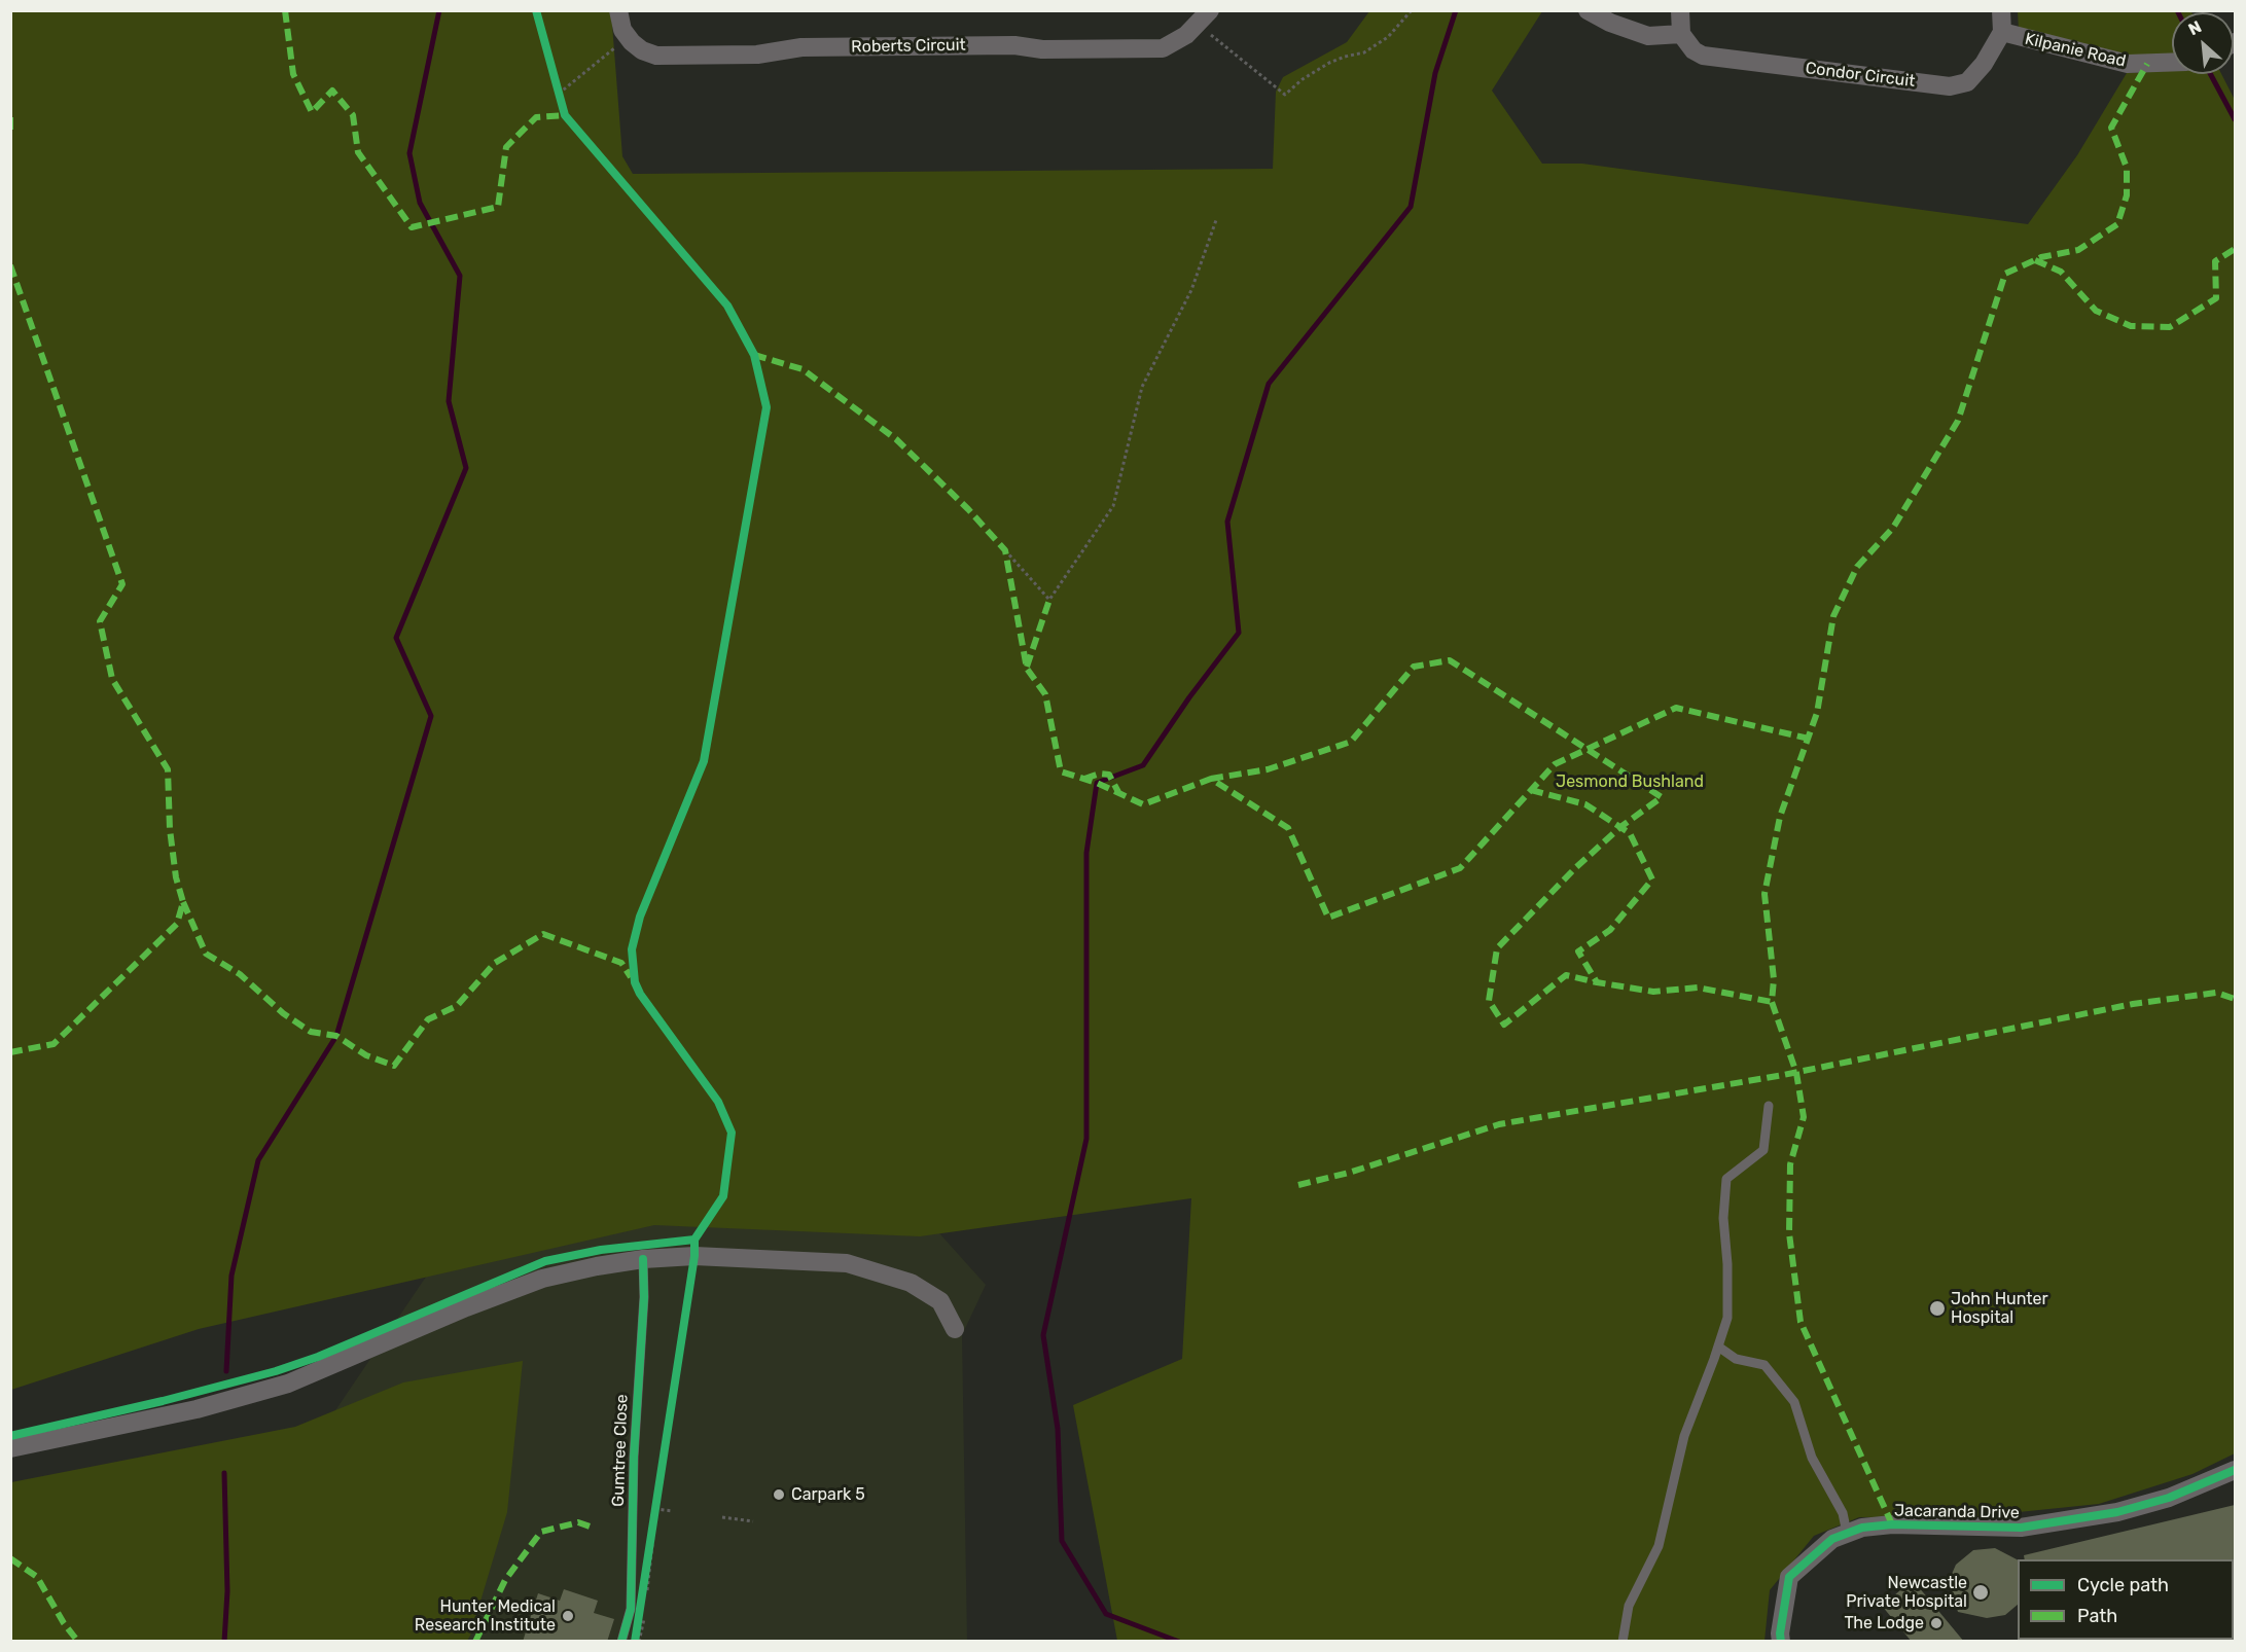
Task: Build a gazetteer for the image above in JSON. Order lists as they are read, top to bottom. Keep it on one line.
{"streets":{"street":["Roberts Circuit","Kilpanie Road","Condor Circuit","Jacaranda Drive"],"lane":["Gumtree Close"]},"crossings":[["Kilpanie Road","Condor Circuit"]],"parks":["Jesmond Bushland"],"places":["John Hunter Hospital","Carpark 5","Newcastle Private Hospital","Hunter Medical Research Institute","The Lodge"],"legend":["Cycle path","Path"],"north":"top left"}
